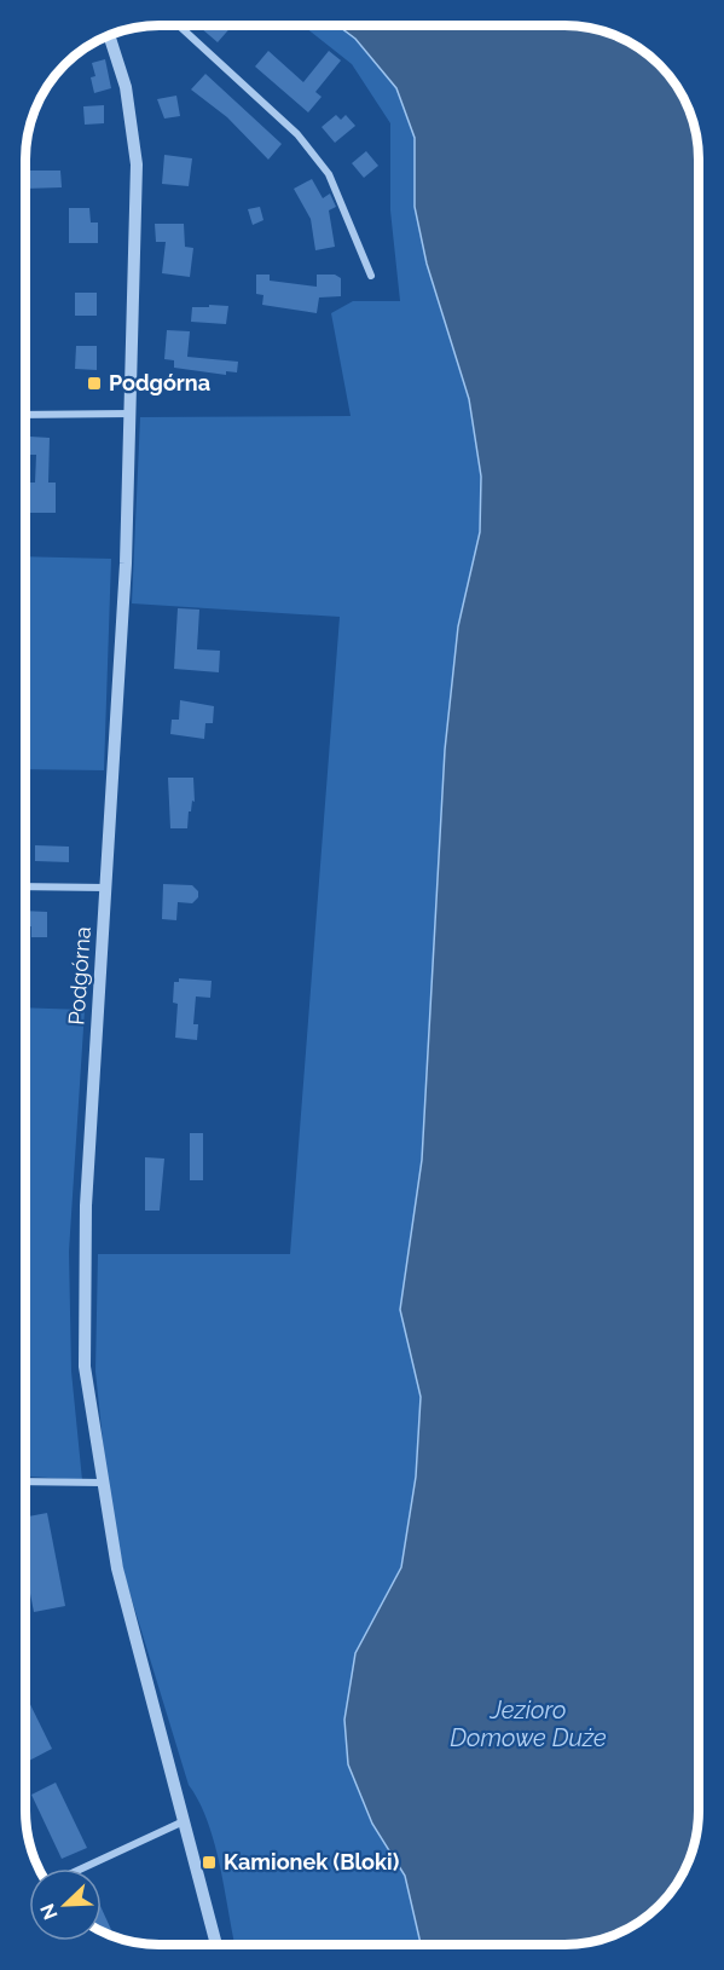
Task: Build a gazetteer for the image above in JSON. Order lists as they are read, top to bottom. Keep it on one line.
{"streets":{"street":["Podgórna"]},"water":["Jezioro Domowe Duże"],"places":{"transit":["Podgórna","Kamionek (Bloki)"]},"north":"bottom left"}
